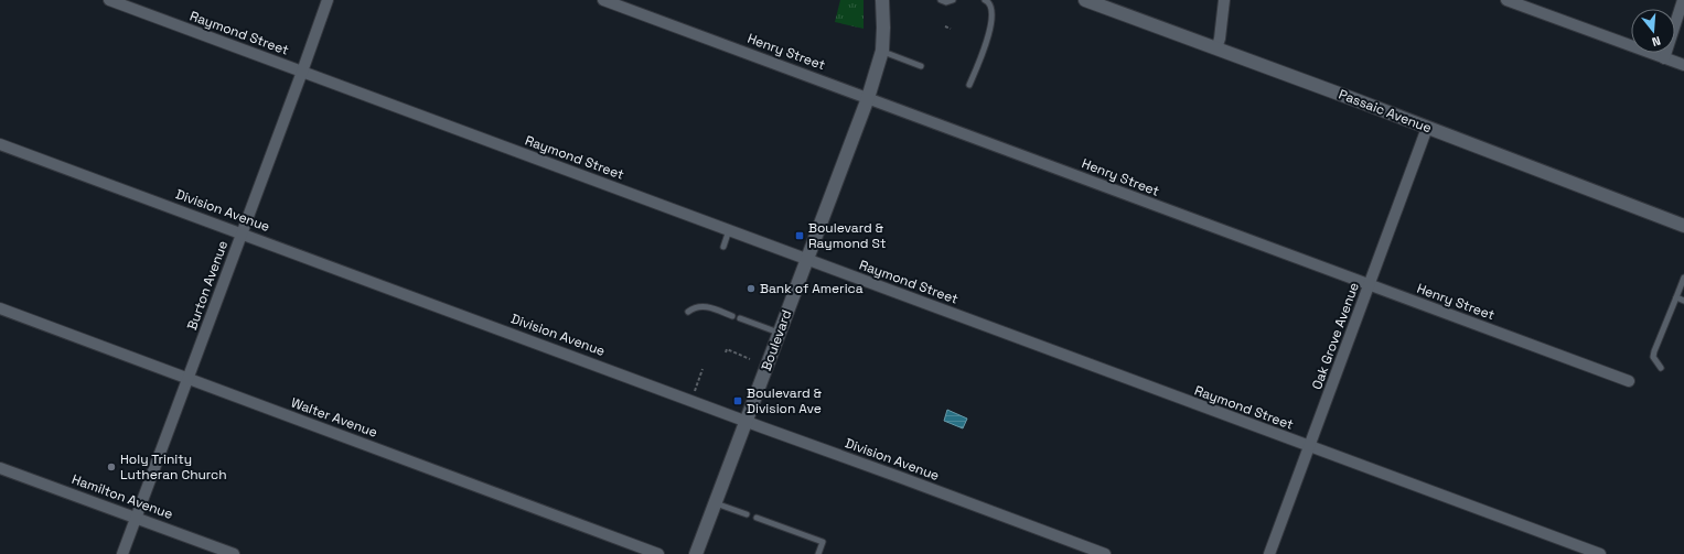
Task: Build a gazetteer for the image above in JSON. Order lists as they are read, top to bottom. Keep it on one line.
{"streets":{"street":["Raymond Street","Henry Street","Passaic Avenue","Division Avenue","Burton Avenue","Oak Grove Avenue","Boulevard","Walter Avenue","Hamilton Avenue"]},"crossings":[["Raymond Street","Burton Avenue"],["Raymond Street","Oak Grove Avenue"],["Raymond Street","Boulevard"],["Henry Street","Oak Grove Avenue"],["Henry Street","Boulevard"],["Passaic Avenue","Oak Grove Avenue"],["Division Avenue","Burton Avenue"],["Division Avenue","Boulevard"],["Burton Avenue","Walter Avenue"],["Burton Avenue","Hamilton Avenue"]],"places":{"transit":["Boulevard & Raymond St","Boulevard & Division Ave"],"other":["Bank of America","Holy Trinity Lutheran Church"]},"north":"bottom"}
